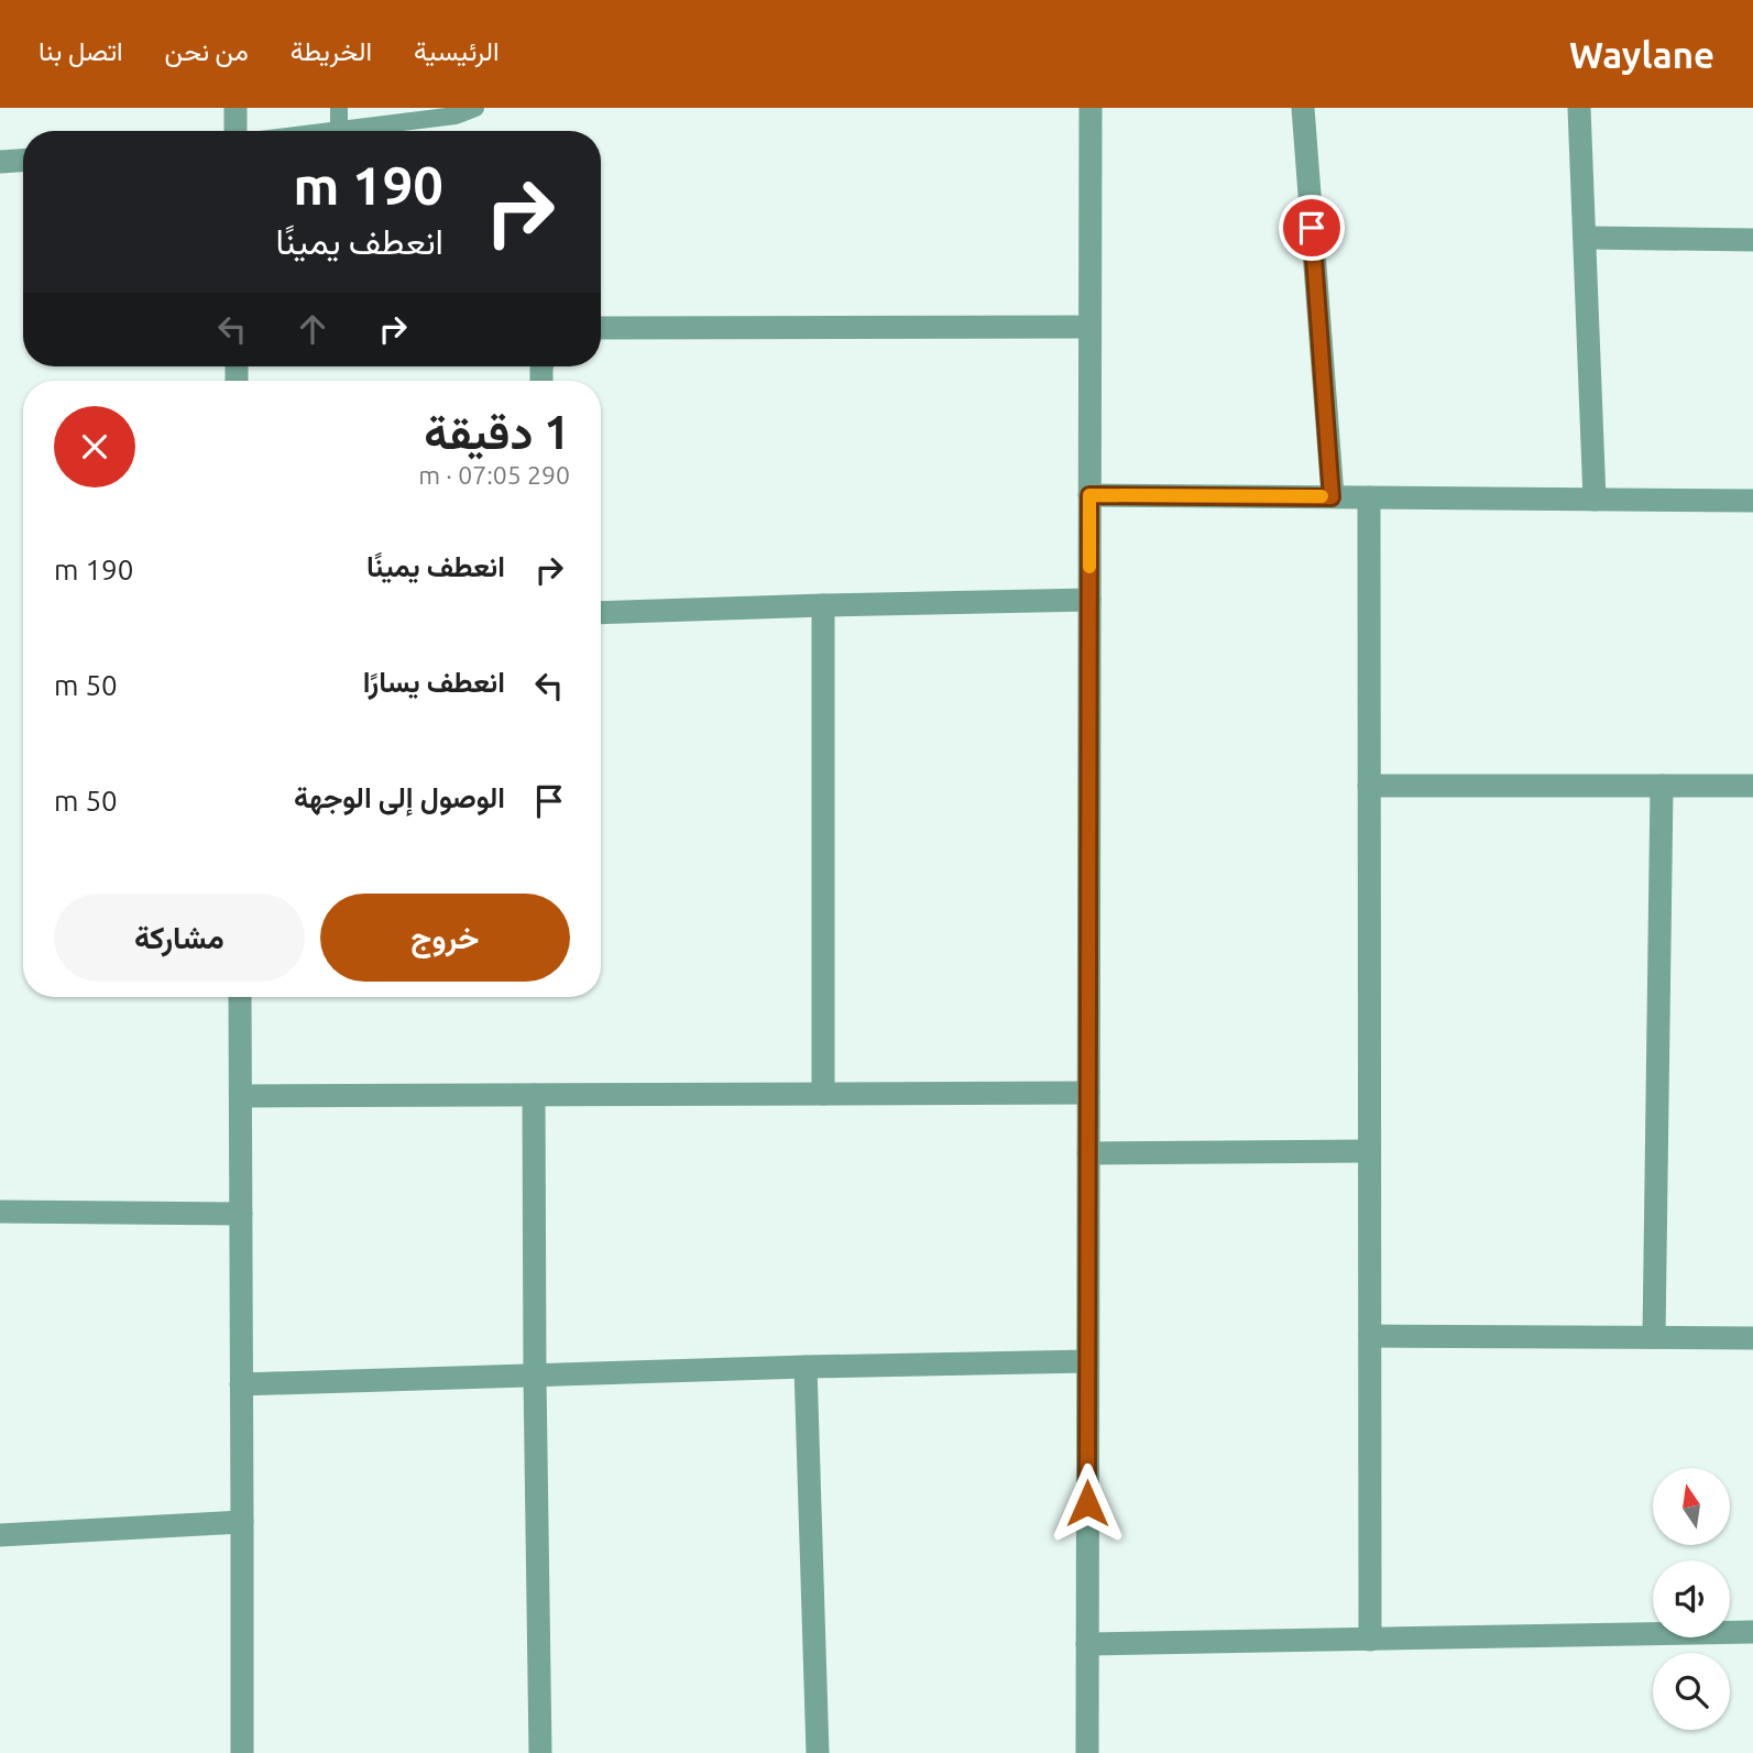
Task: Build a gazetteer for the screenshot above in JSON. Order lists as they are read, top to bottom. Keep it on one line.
{"north":"top","page":{"header":"Waylane","nav":["الرئيسية","الخريطة","من نحن","اتصل بنا"],"turn":["190 m","انعطف يمينًا"],"heading":["1 دقيقة","290 m · 07:05"],"list":[{"name":"انعطف يمينًا","value":"190 m"},{"name":"انعطف يسارًا","value":"50 m"},{"name":"الوصول إلى الوجهة","value":"50 m"}],"buttons":["خروج","مشاركة"]}}
